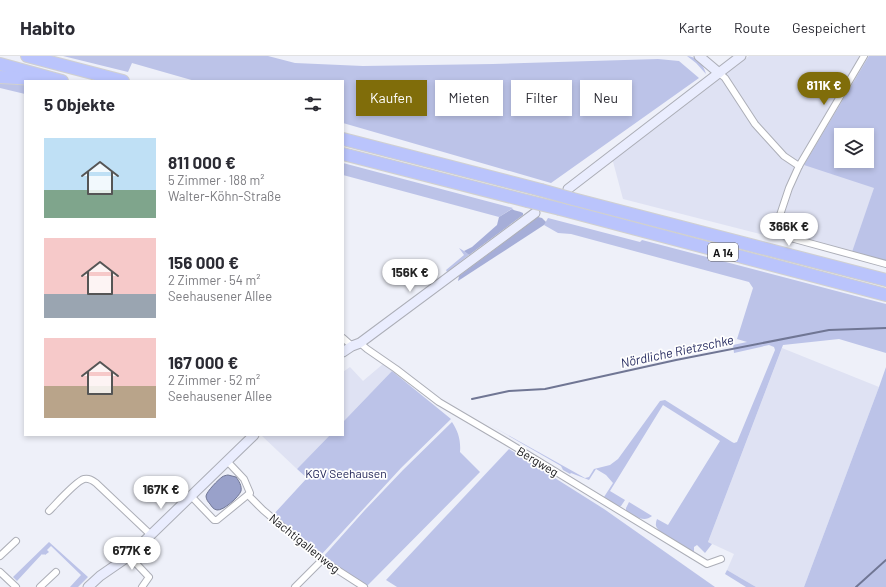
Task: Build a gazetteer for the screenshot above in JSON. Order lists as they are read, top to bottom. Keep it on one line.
{"streets":{"highway":["A 14"],"street":["Bergweg","Nachtigallenweg"]},"water":["Nördliche Rietzschke"],"parks":["KGV Seehausen"],"page":{"header":"Habito","nav":["Karte","Route","Gespeichert"],"price":["811K €","366K €","156K €","167K €","677K €"],"chip":["Kaufen","Mieten","Filter","Neu"],"heading":"5 Objekte","list":[{"name":"811 000 €","note":"5 Zimmer · 188 m² · Walter-Köhn-Straße"},{"name":"156 000 €","note":"2 Zimmer · 54 m² · Seehausener Allee"},{"name":"167 000 €","note":"2 Zimmer · 52 m² · Seehausener Allee"}]}}
